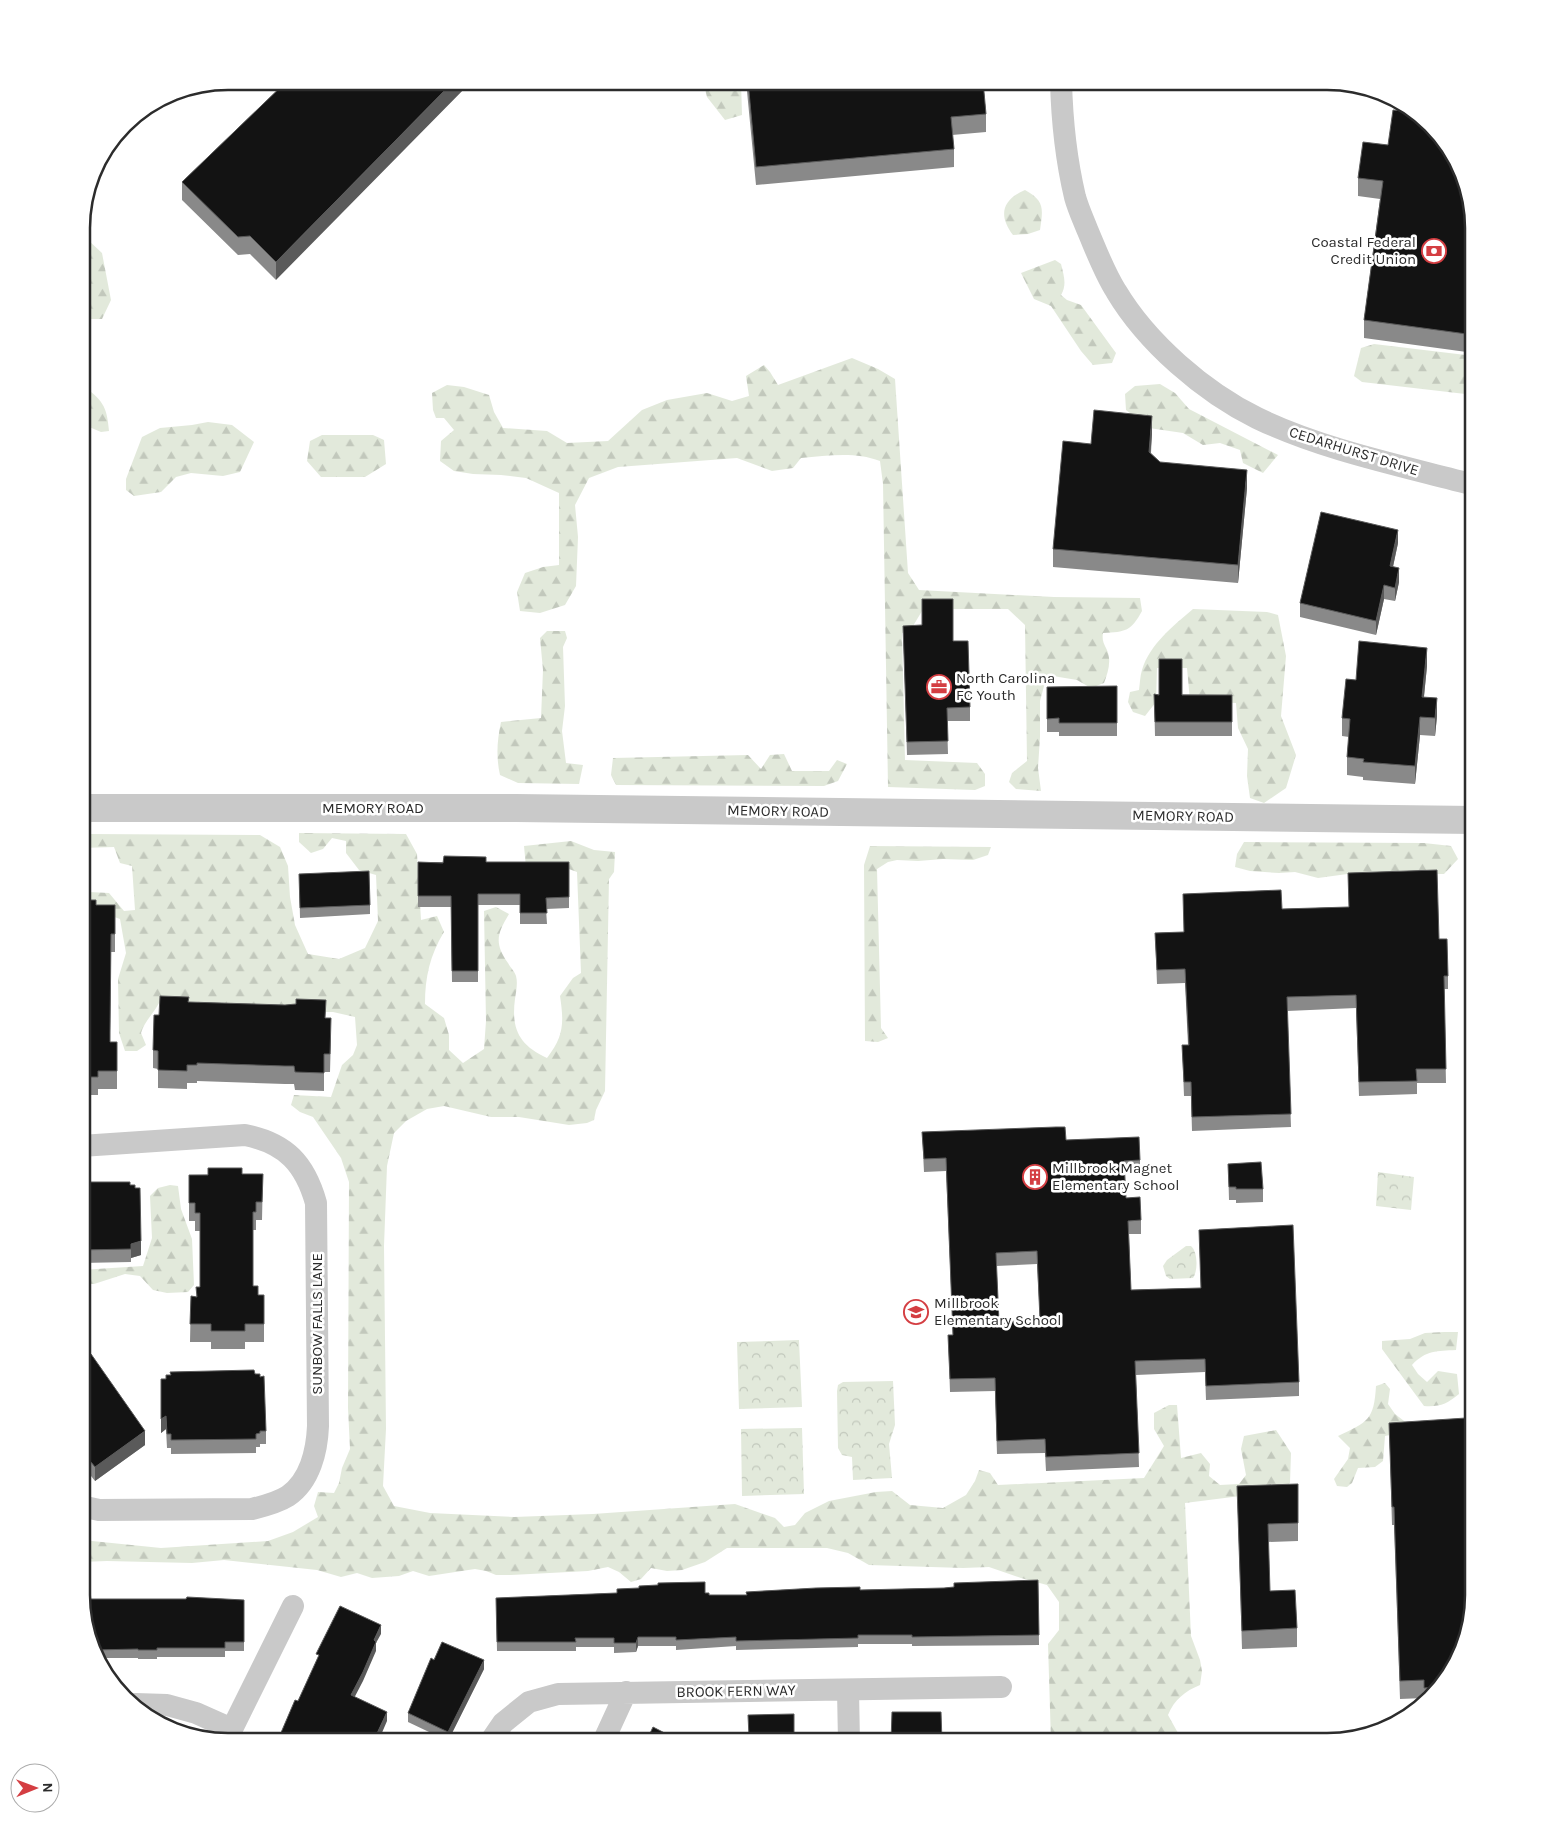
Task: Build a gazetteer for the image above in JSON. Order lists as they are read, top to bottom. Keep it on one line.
{"streets":{"street":["CEDARHURST DRIVE","MEMORY ROAD","SUNBOW FALLS LANE","BROOK FERN WAY"]},"places":{"bank":["Coastal Federal Credit Union"],"office":["North Carolina FC Youth"],"building":["Millbrook Magnet Elementary School"],"school or university":["Millbrook Elementary School"]},"north":"right"}
